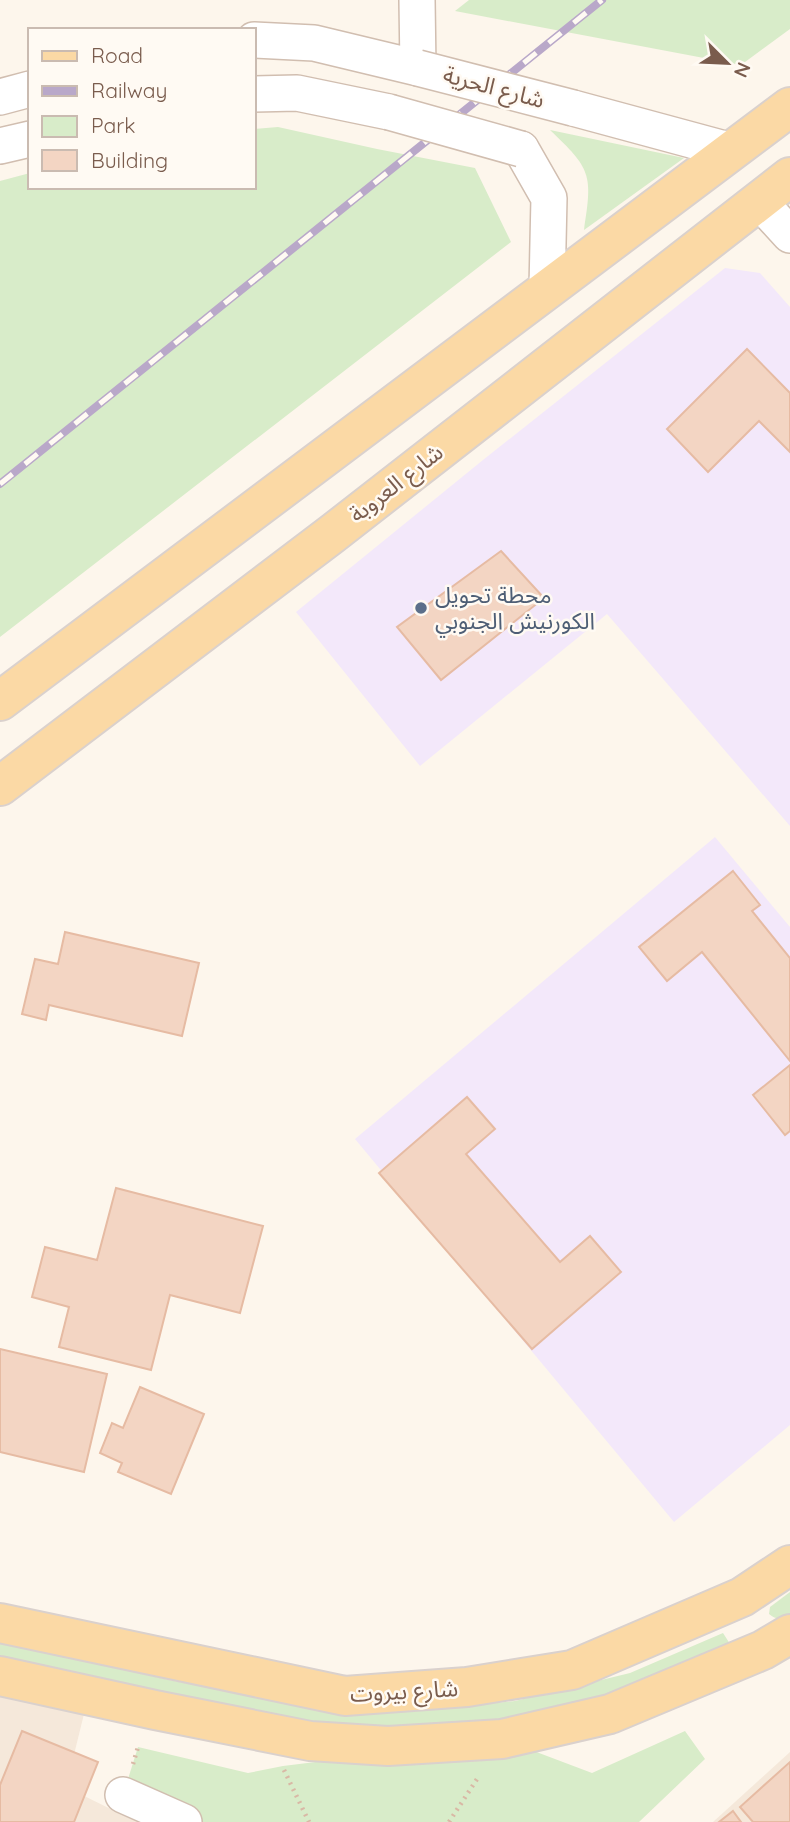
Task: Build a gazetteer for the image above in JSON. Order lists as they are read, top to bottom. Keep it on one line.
{"streets":{"main road":["شارع العروبة","شارع بيروت"],"street":["شارع الحرية"]},"places":["محطة تحويل الكورنيش الجنوبي"],"legend":["Road","Railway","Park","Building"],"north":"bottom right"}
